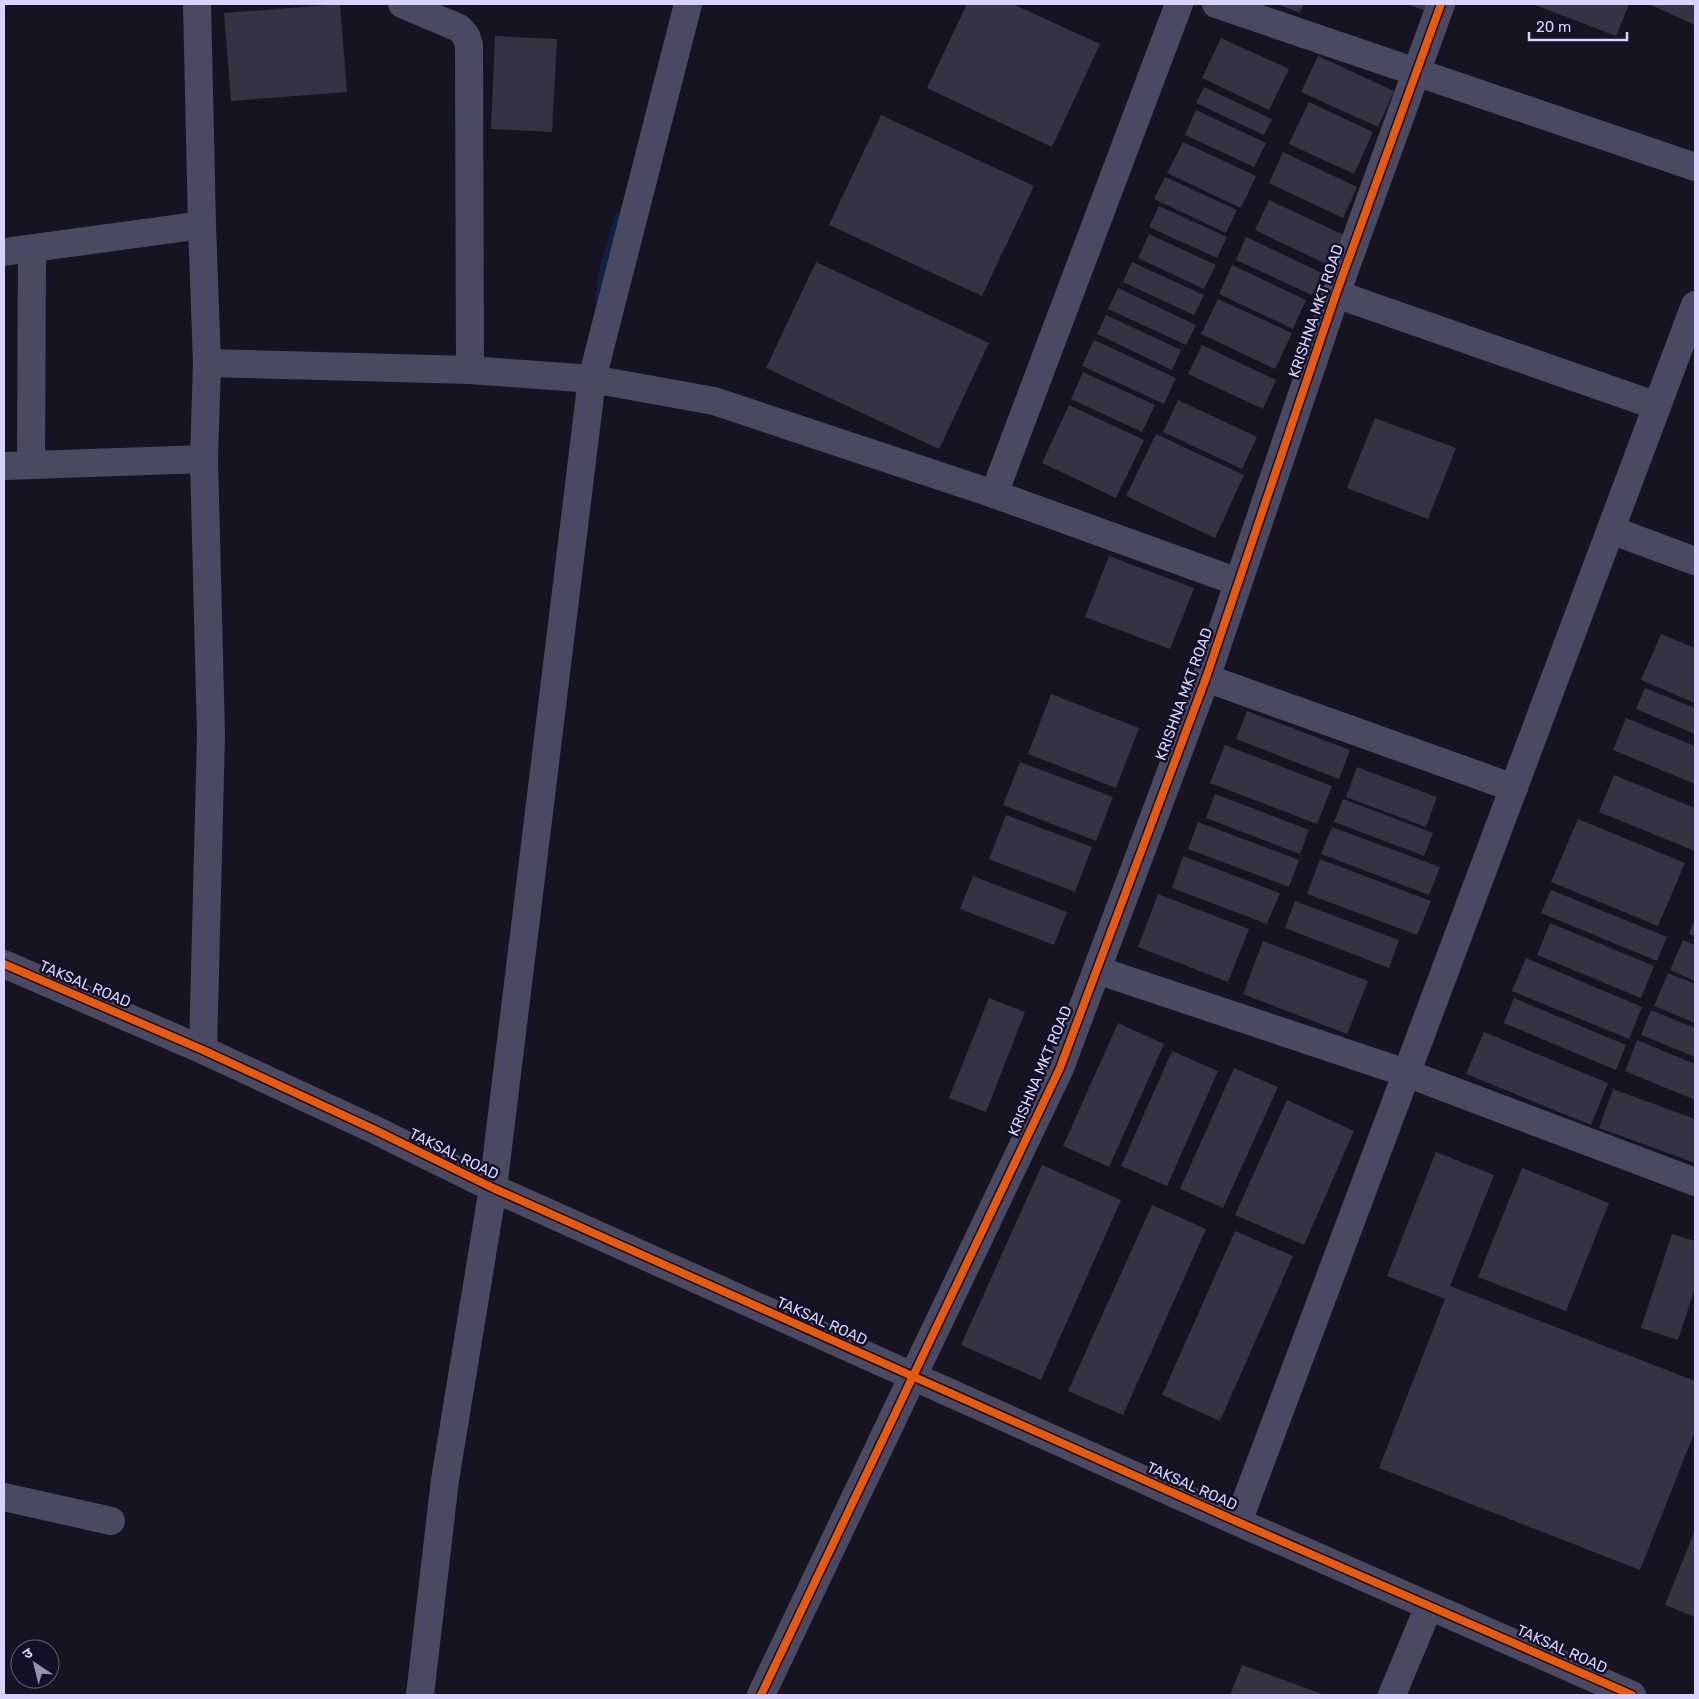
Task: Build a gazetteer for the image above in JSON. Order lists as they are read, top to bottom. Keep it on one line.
{"streets":{"street":["KRISHNA MKT ROAD","TAKSAL ROAD"]},"crossings":[["KRISHNA MKT ROAD","TAKSAL ROAD"]],"scale_bar":"20 m","north":"top left"}
